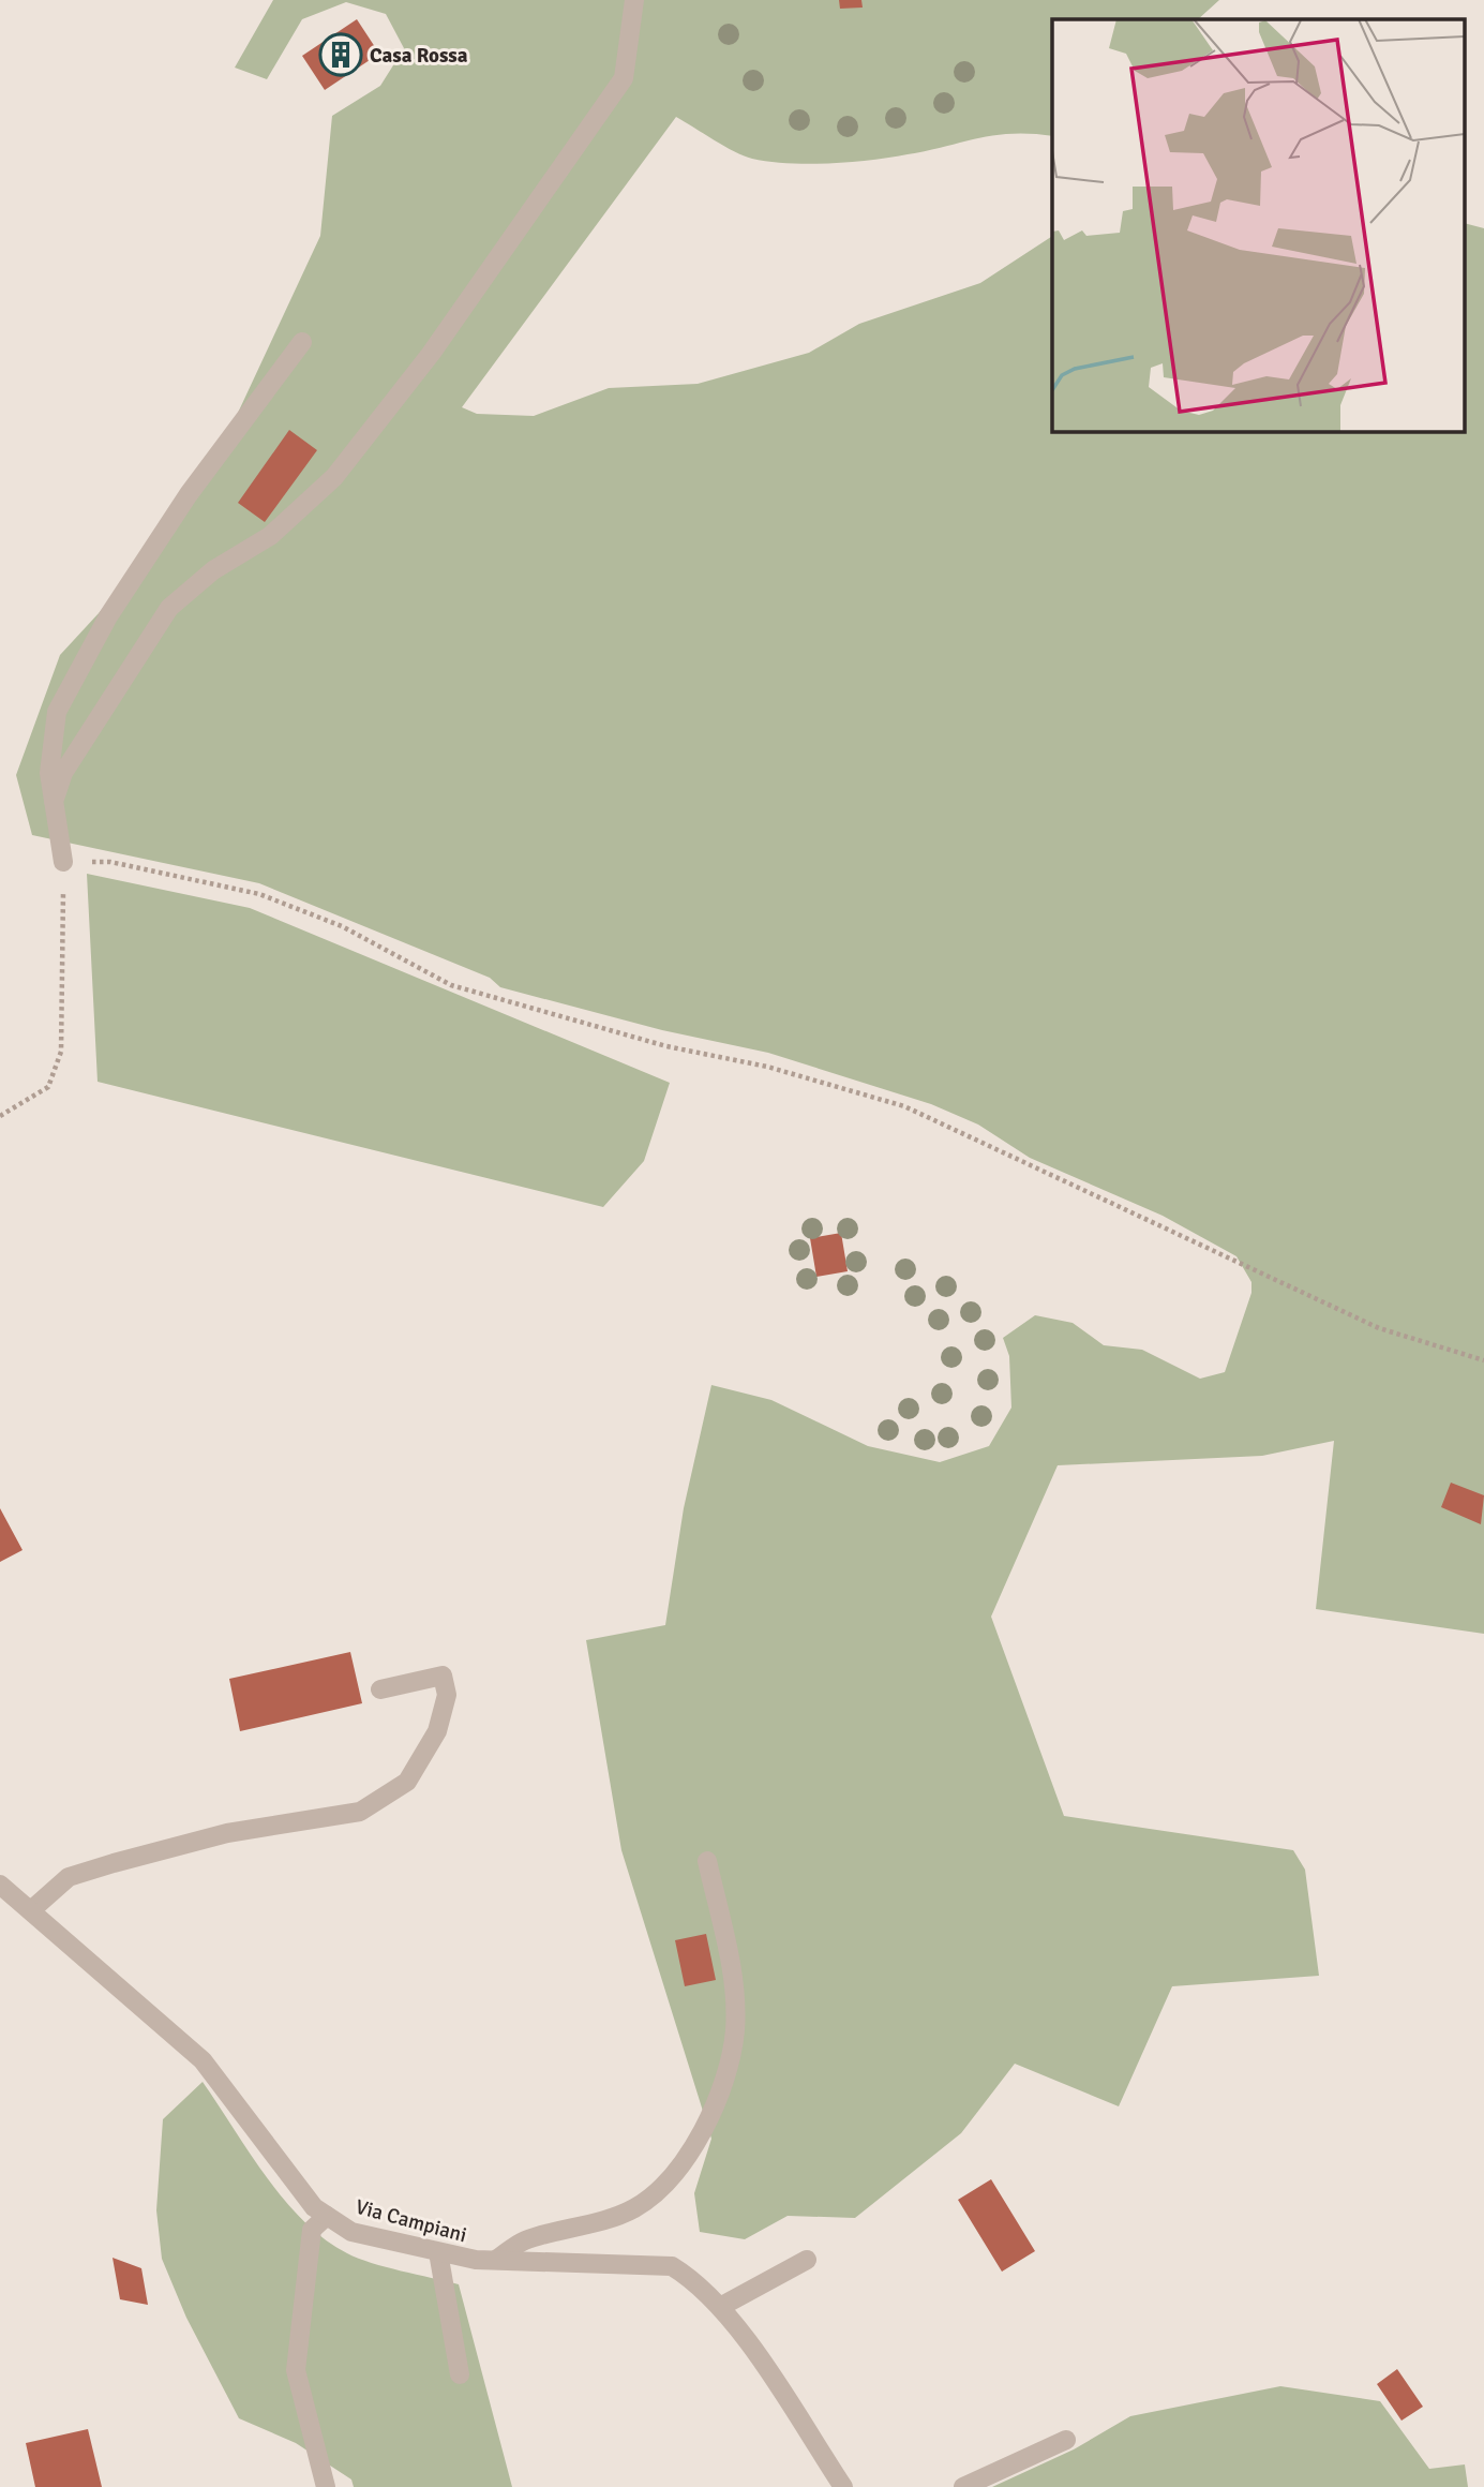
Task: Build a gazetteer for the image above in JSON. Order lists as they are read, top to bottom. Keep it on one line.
{"streets":{"street":["Via Campiani"]},"places":{"building":["Casa Rossa"]}}
